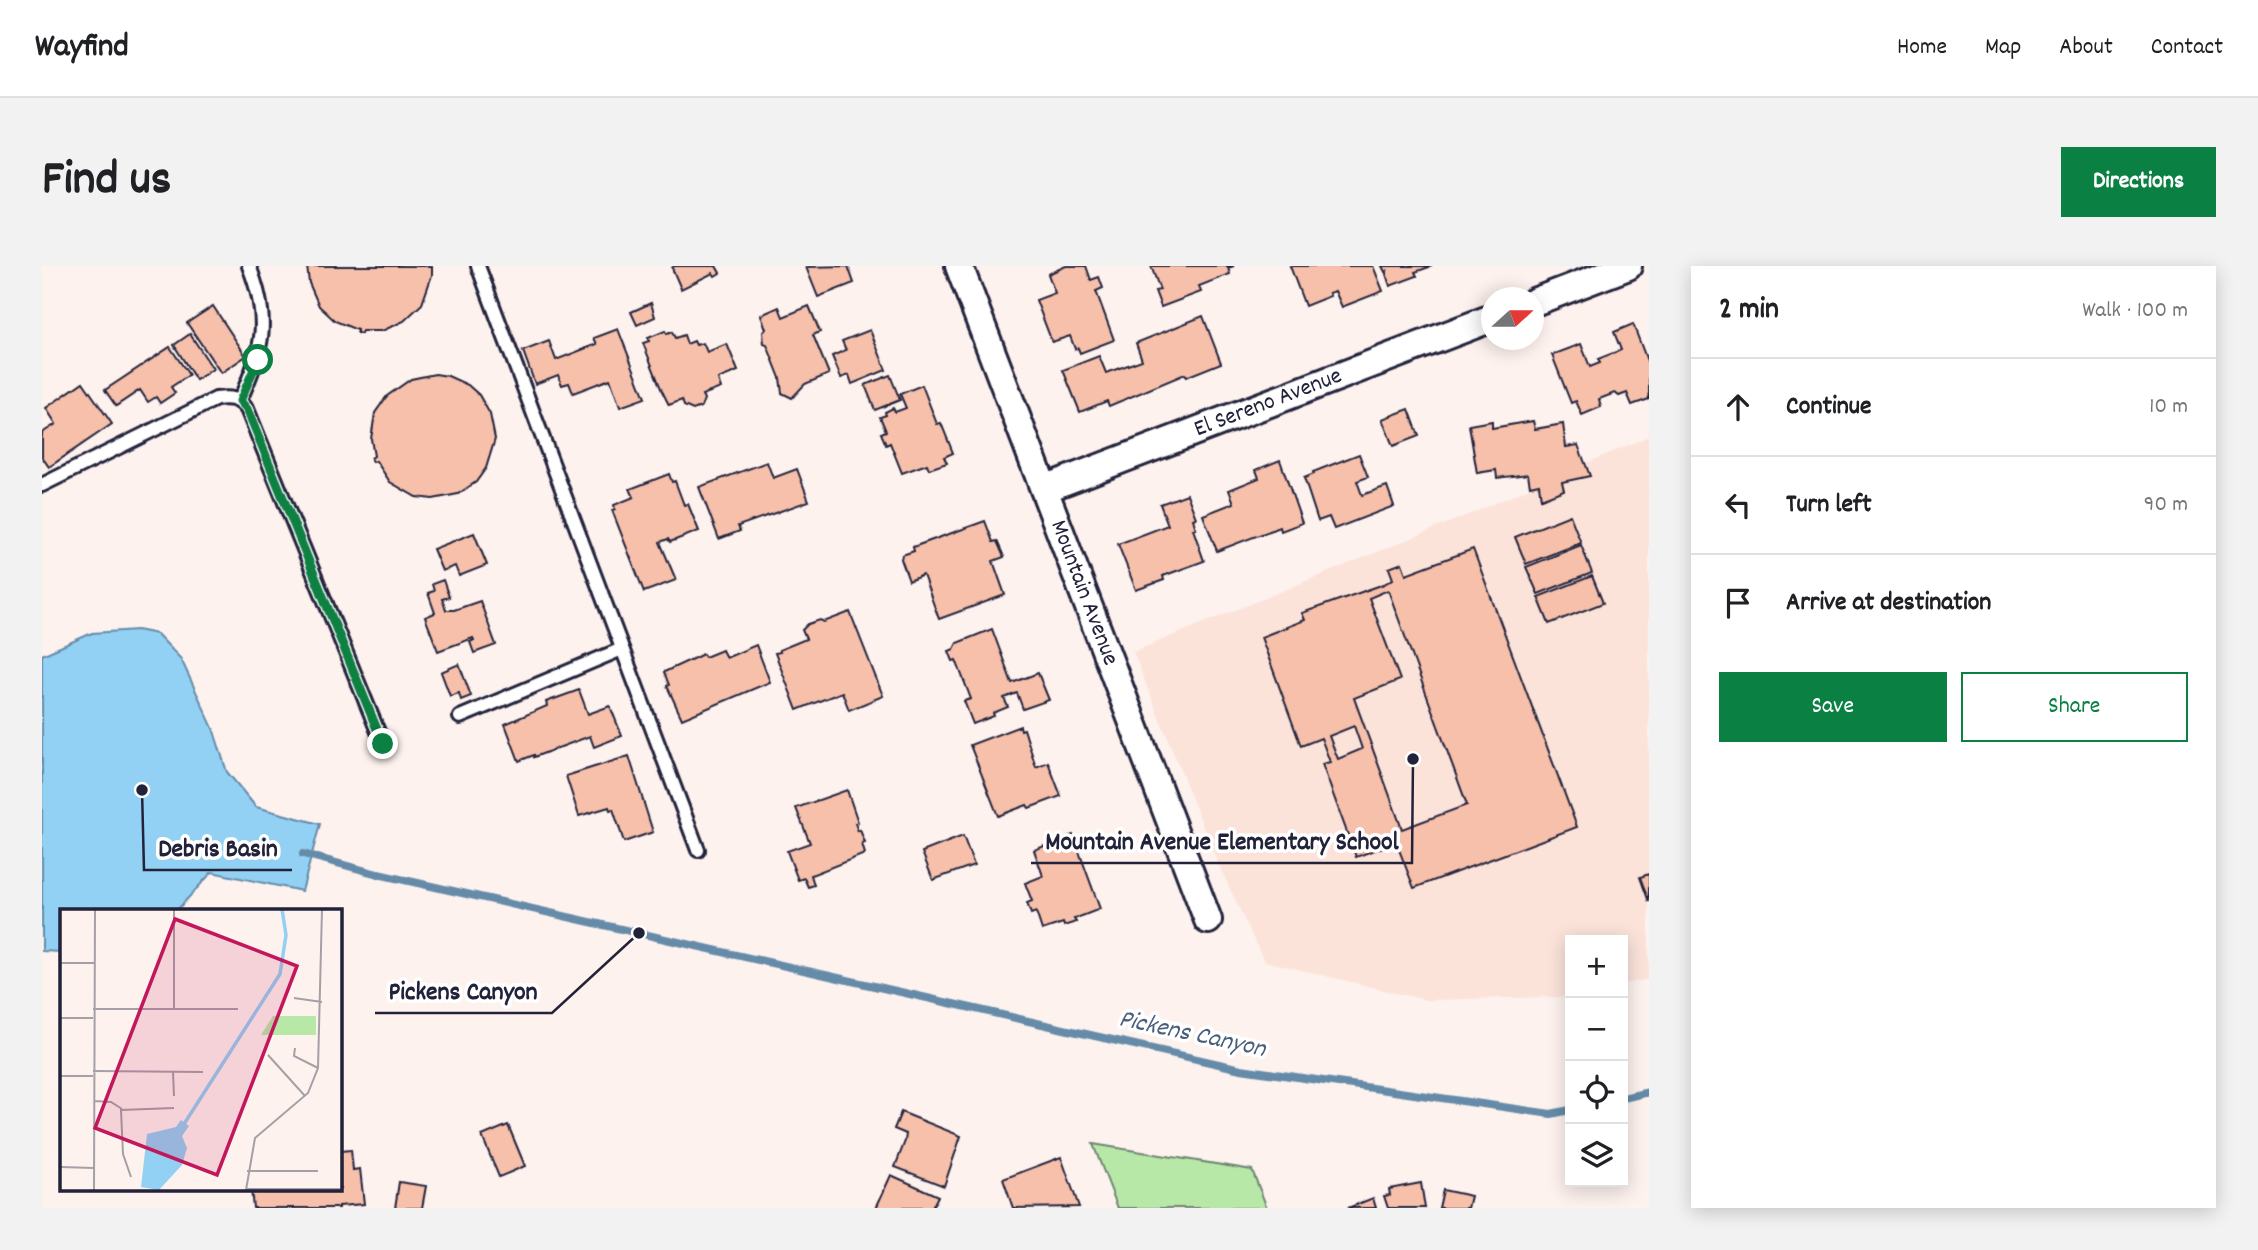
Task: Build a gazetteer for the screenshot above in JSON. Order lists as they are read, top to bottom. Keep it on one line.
{"streets":{"street":["El Sereno Avenue","Mountain Avenue"]},"crossings":[["El Sereno Avenue","Mountain Avenue"]],"water":["Pickens Canyon"],"places":["Mountain Avenue Elementary School","Debris Basin","Pickens Canyon"],"north":"right","page":{"header":"Wayfind","nav":["Home","Map","About","Contact"],"title":"Find us","buttons":["Directions",["Save","Share"]],"heading":["2 min","Walk · 100 m"],"list":[["Continue","10 m"],["Turn left","90 m"],"Arrive at destination"],"map_buttons":["+","−"]}}
